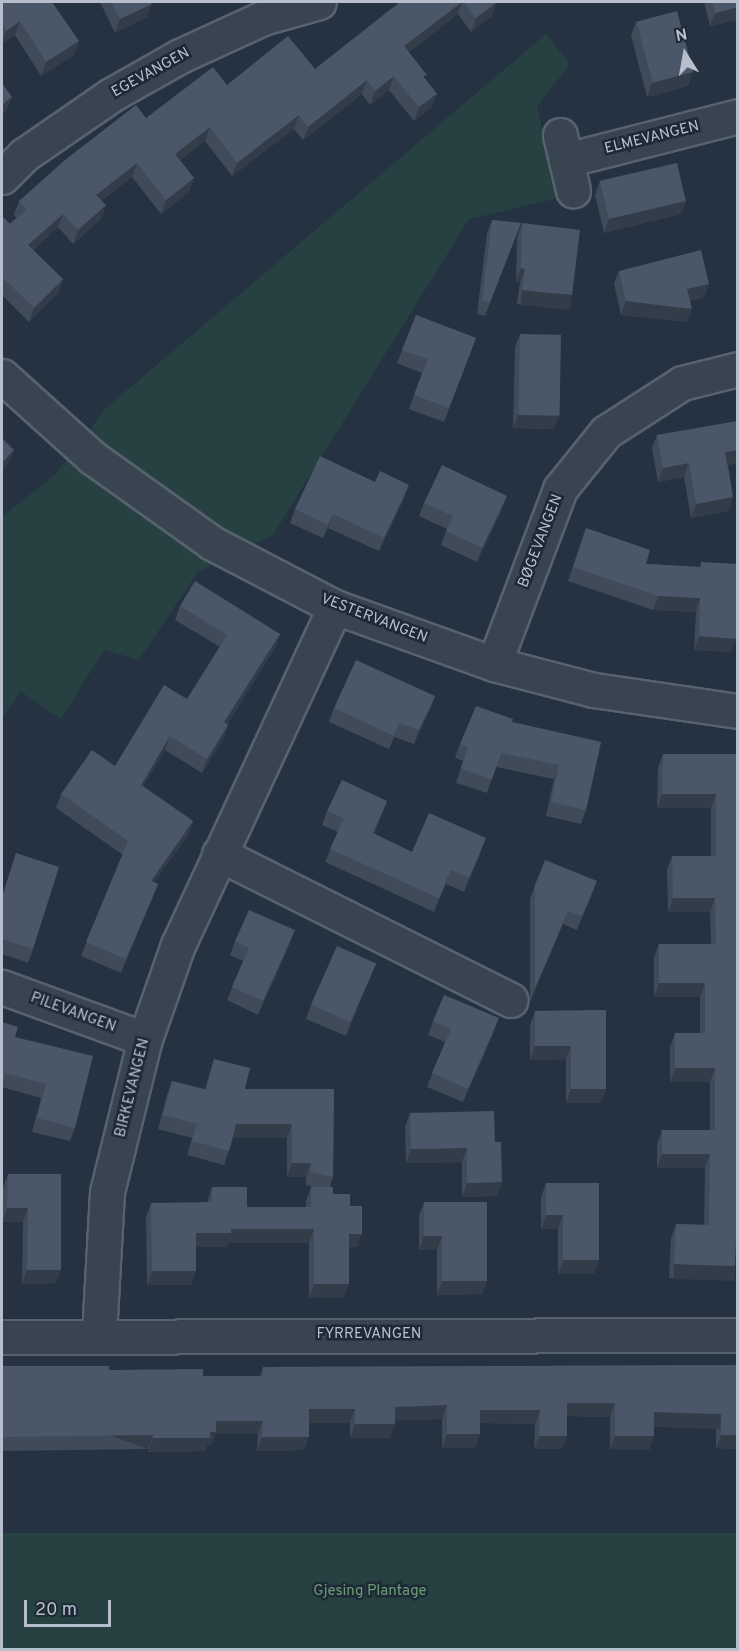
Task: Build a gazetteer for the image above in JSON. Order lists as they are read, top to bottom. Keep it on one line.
{"streets":{"street":["EGEVANGEN","ELMEVANGEN","BØGEVANGEN","VESTERVANGEN","PILEVANGEN","BIRKEVANGEN","FYRREVANGEN"]},"crossings":[["BØGEVANGEN","VESTERVANGEN"],["VESTERVANGEN","BIRKEVANGEN"],["PILEVANGEN","BIRKEVANGEN"],["BIRKEVANGEN","FYRREVANGEN"]],"parks":["Gjesing Plantage"],"scale_bar":"20 m","north":"top"}
